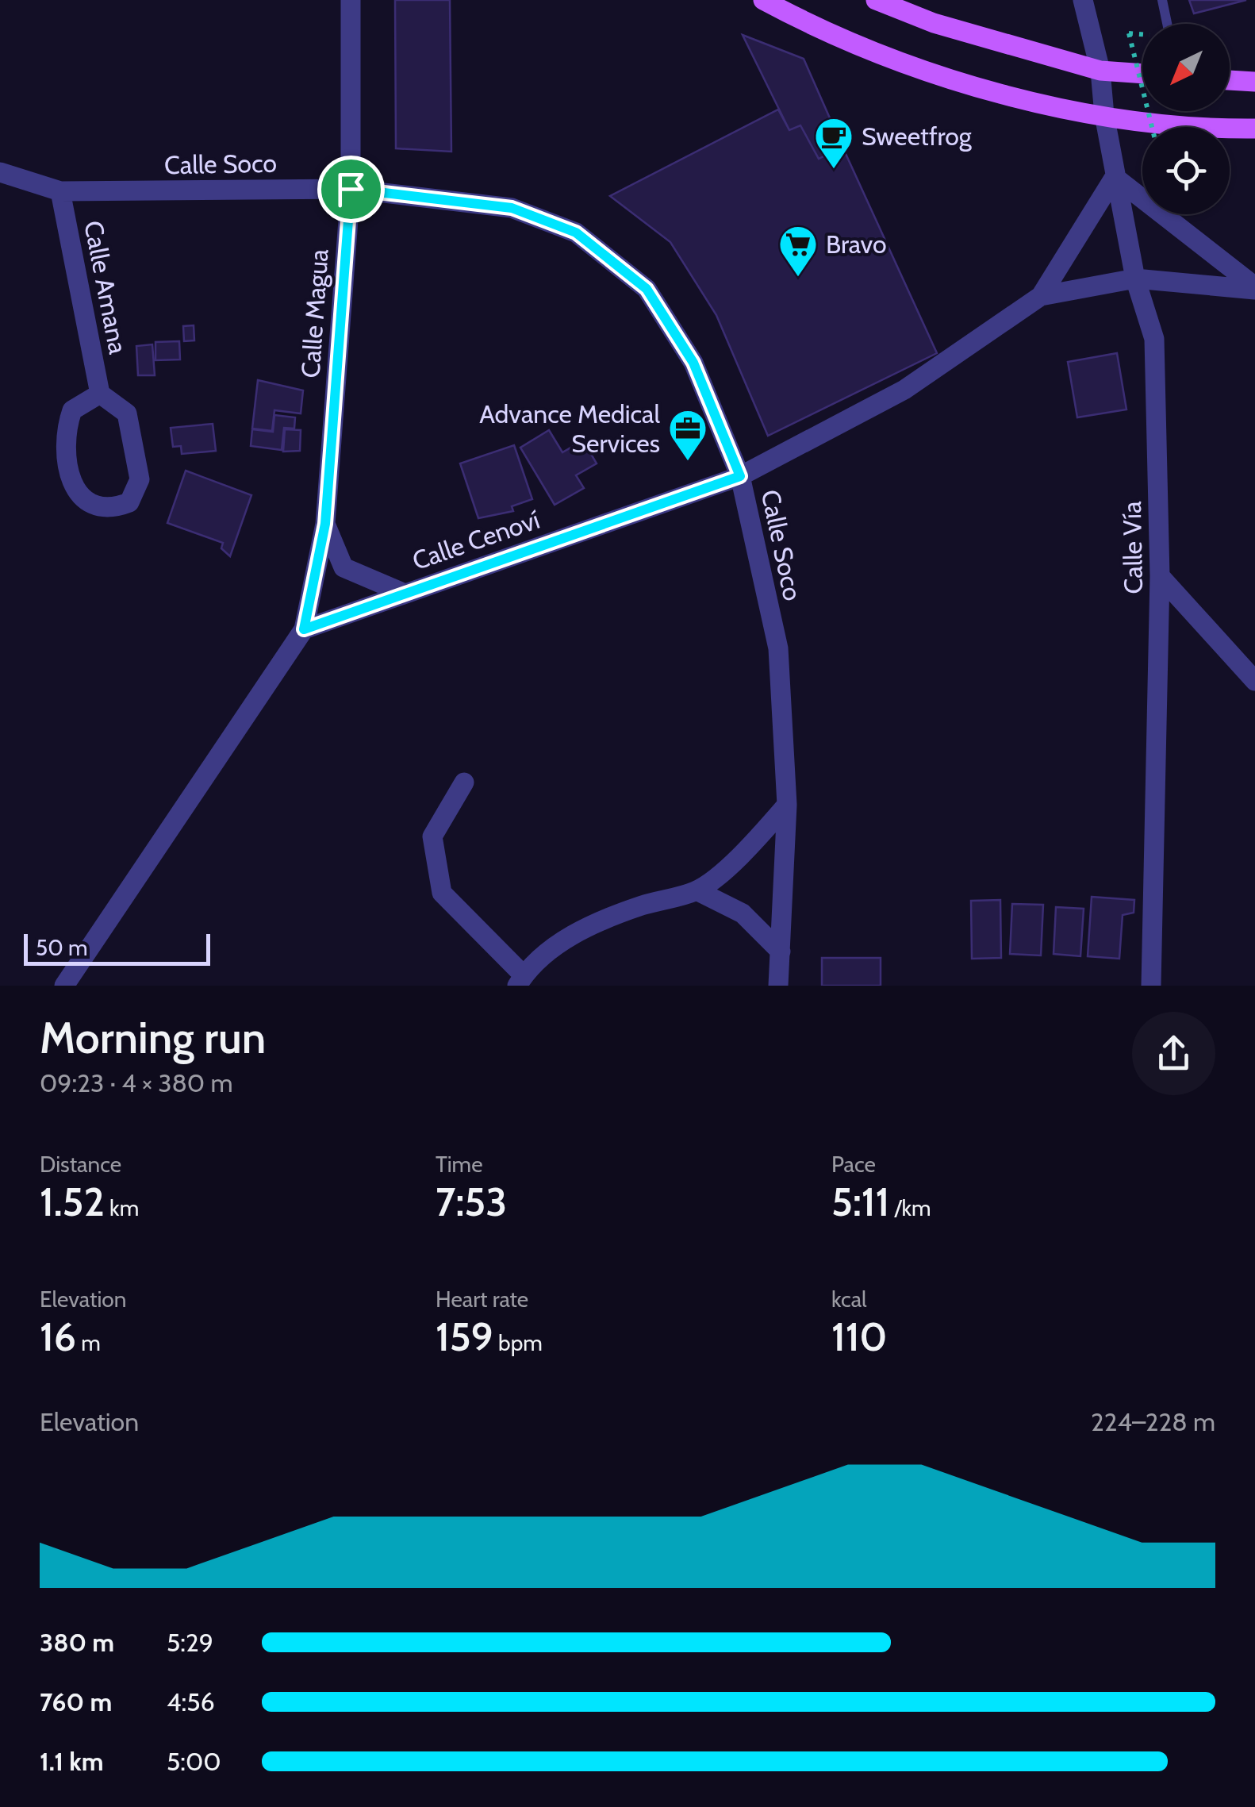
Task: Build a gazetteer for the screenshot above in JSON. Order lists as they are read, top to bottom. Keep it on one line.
{"streets":{"street":["Calle Soco","Calle Amana","Calle Magua","Calle Cenoví","Calle Vía"]},"crossings":[["Calle Soco","Calle Amana"],["Calle Soco","Calle Magua"],["Calle Soco","Calle Cenoví"],["Calle Magua","Calle Cenoví"]],"places":{"cafe":["Sweetfrog"],"supermarket":["Bravo"],"office":["Advance Medical Services"]},"scale_bar":"50 m","north":"bottom left","page":{"scale":"50 m","heading":["Morning run","09:23 · 4 × 380 m"],"stats":[["Distance","1.52 km"],["Time","7:53"],["Pace","5:11 /km"],["Elevation","16 m"],["Heart rate","159 bpm"],["kcal","110"]],"chart":["Elevation","224–228 m"],"list":[{"name":"380 m","note":"5:29"},{"name":"760 m","note":"4:56"},{"name":"1.1 km","note":"5:00"}]}}
